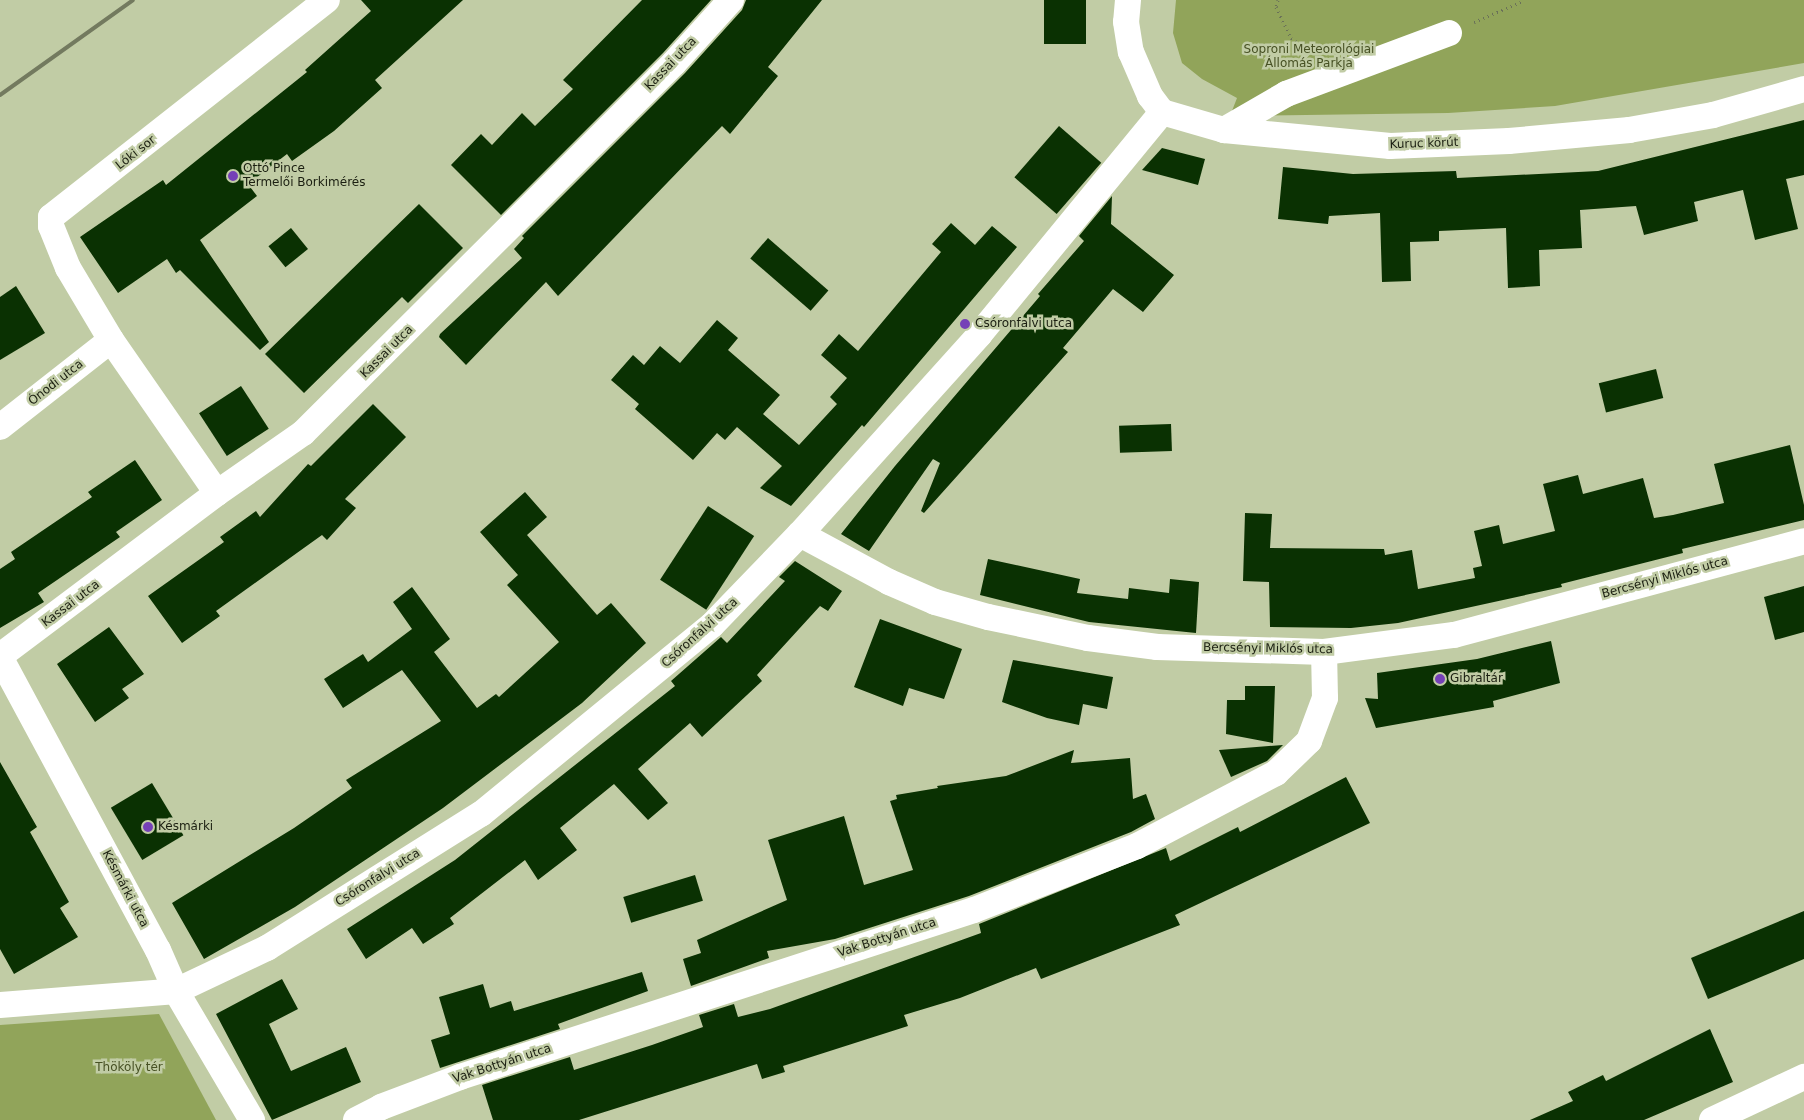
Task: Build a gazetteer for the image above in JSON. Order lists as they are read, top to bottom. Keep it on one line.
{"streets":{"street":["Kassai utca","Kuruc körút","Lóki sor","Ónodi utca","Bercsényi Miklós utca","Csóronfalvi utca","Késmárki utca","Vak Bottyán utca"]},"crossings":[["Kassai utca","Késmárki utca"],["Kuruc körút","Csóronfalvi utca"],["Lóki sor","Ónodi utca"],["Bercsényi Miklós utca","Csóronfalvi utca"],["Bercsényi Miklós utca","Vak Bottyán utca"],["Csóronfalvi utca","Késmárki utca"]],"parks":["Soproni Meteorológiai Állomás Parkja","Thököly tér"],"places":["Ottó Pince Termelői Borkimérés","Csóronfalvi utca","Gibraltár","Késmárki"]}
